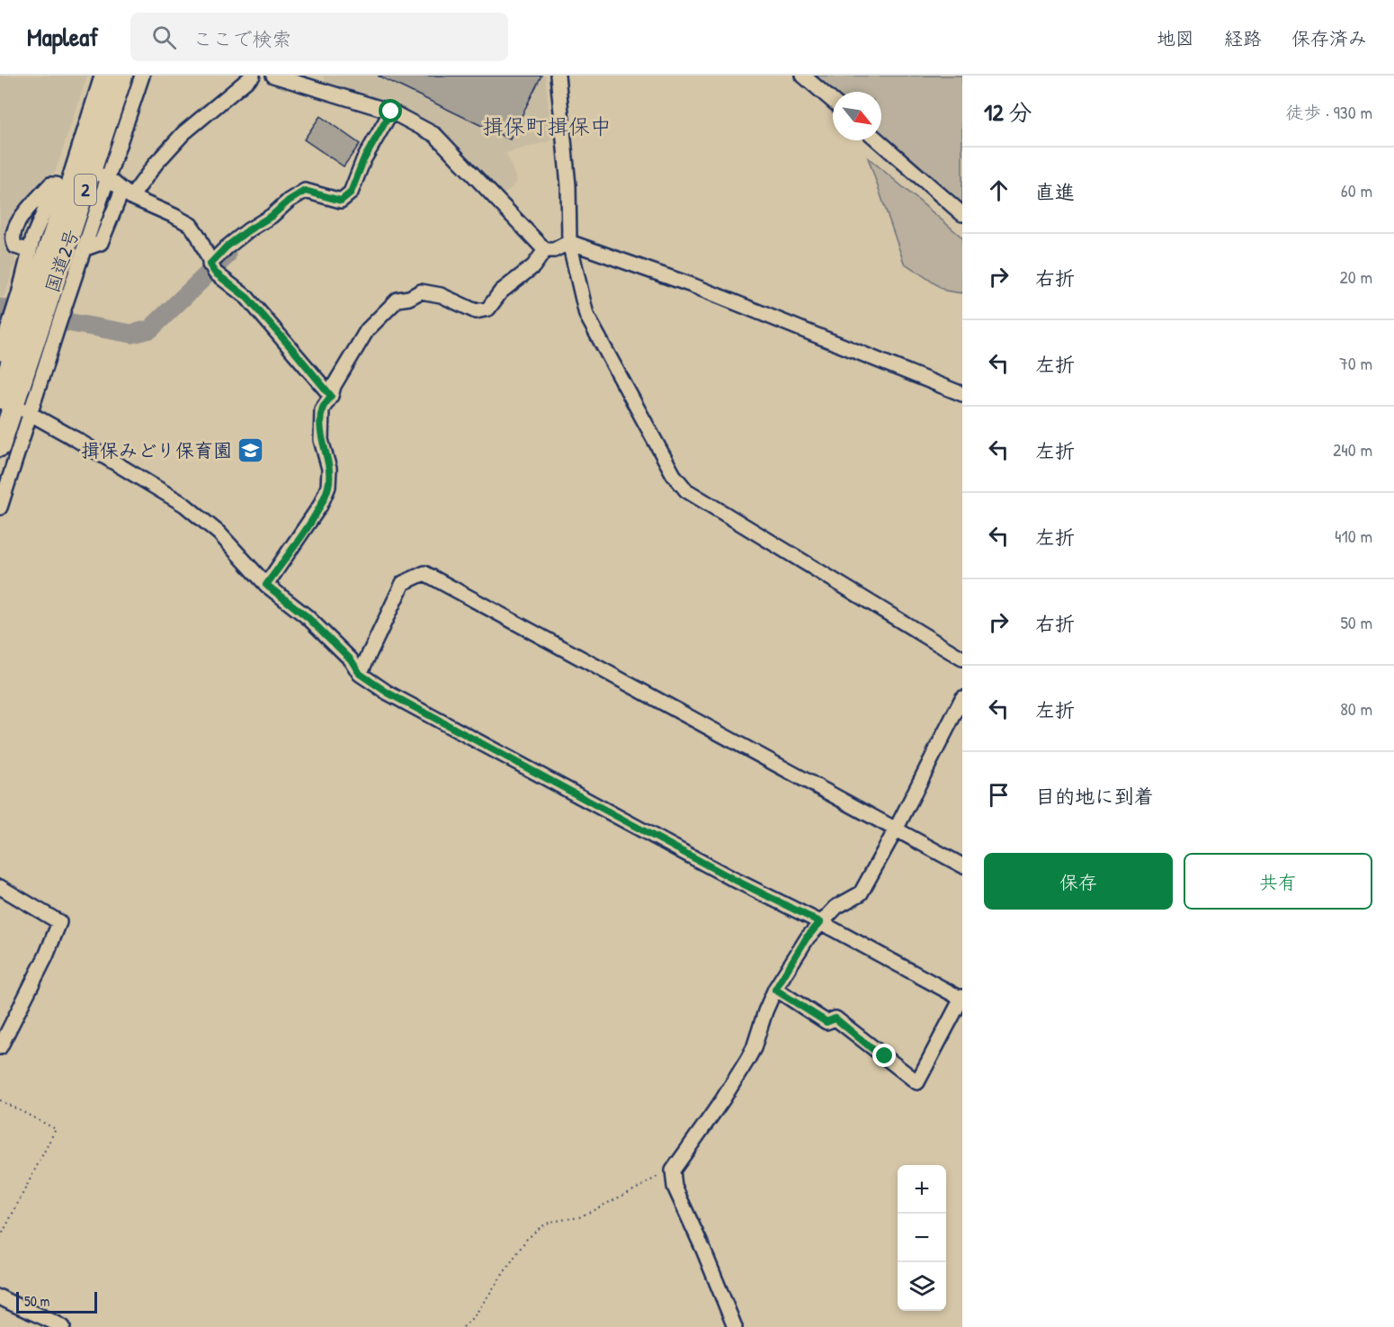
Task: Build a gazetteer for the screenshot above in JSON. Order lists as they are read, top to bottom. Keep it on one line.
{"streets":{"highway":["2","国道2号"]},"districts":["揖保町揖保中"],"places":{"school or university":["揖保みどり保育園"]},"scale_bar":"50 m","north":"bottom right","page":{"header":"Mapleaf","search":"ここで検索","nav":["地図","経路","保存済み"],"heading":["12 分","徒歩 · 930 m"],"list":[["直進","60 m"],["右折","20 m"],["左折","70 m"],["左折","240 m"],["左折","410 m"],["右折","50 m"],["左折","80 m"],"目的地に到着"],"buttons":["保存","共有"],"map_buttons":["+","−"],"scale":"50 m"}}
